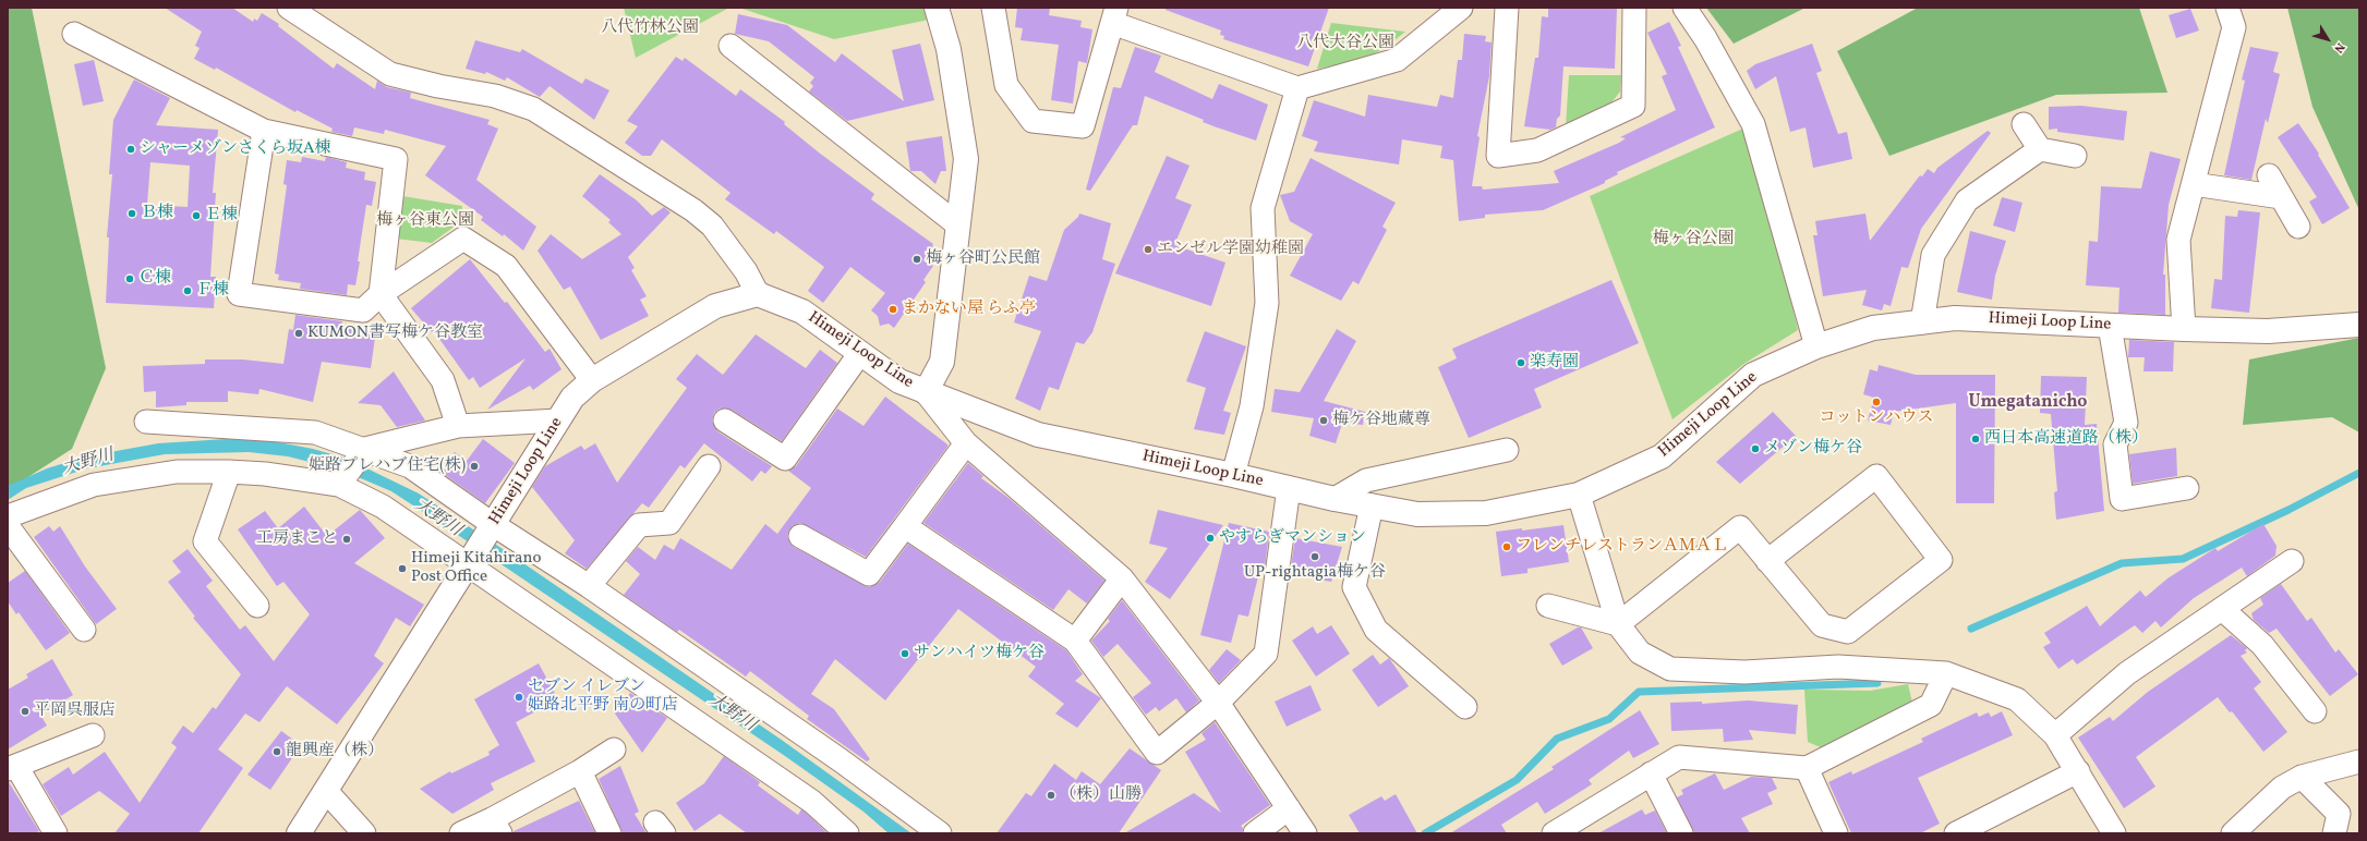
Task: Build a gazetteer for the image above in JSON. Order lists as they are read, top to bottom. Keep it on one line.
{"streets":{"main road":["Himeji Loop Line"]},"districts":["Umegatanicho"],"water":["大野川"],"parks":["八代竹林公園","八代大谷公園","梅ヶ谷東公園","梅ヶ谷公園"],"places":["シャーメゾンさくら坂A棟","Ｂ棟","Ｅ棟","エンゼル学園幼稚園","梅ヶ谷町公民館","Ｃ棟","Ｆ棟","まかない屋 らふ亭","KUMON書写梅ケ谷教室","楽寿園","コットンハウス","梅ケ谷地蔵尊","西日本高速道路（株）","メゾン梅ケ谷","姫路プレハブ住宅(株)","やすらぎマンション","工房まこと","フレンチレストランＡＭＡＬ","UP-rightagia梅ケ谷","Himeji Kitahirano Post Office","サンハイツ梅ケ谷","セブン イレブン 姫路北平野 南の町店","平岡呉服店","龍興産（株）","（株）山勝"],"north":"bottom right"}
